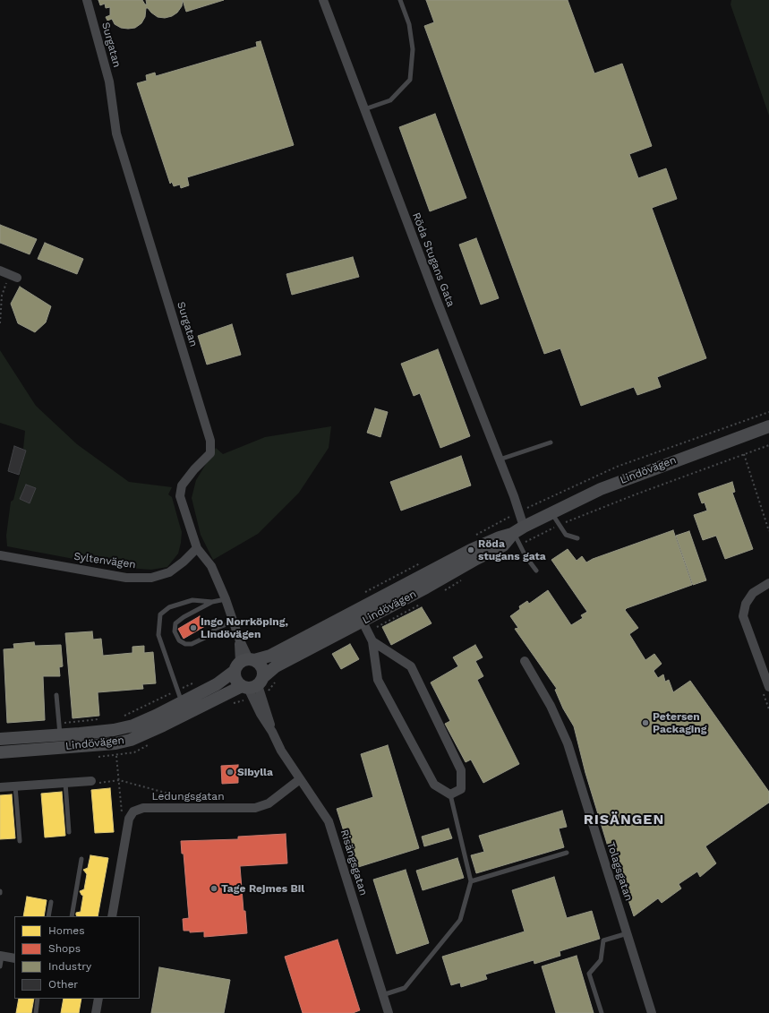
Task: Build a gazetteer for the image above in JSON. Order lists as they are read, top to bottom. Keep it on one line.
{"streets":{"main road":["Lindövägen"],"street":["Surgatan","Röda Stugans Gata","Syltenvägen","Ledungsgatan","Risängsgatan","Tolagsgatan"]},"crossings":[["Surgatan","Lindövägen"],["Surgatan","Syltenvägen"],["Röda Stugans Gata","Lindövägen"],["Lindövägen","Risängsgatan"],["Ledungsgatan","Risängsgatan"]],"districts":["RISÄNGEN"],"places":["Röda stugans gata","Ingo Norrköping, Lindövägen","Petersen Packaging","Sibylla","Tage Rejmes Bil"],"legend":["Homes","Shops","Industry","Other"]}
